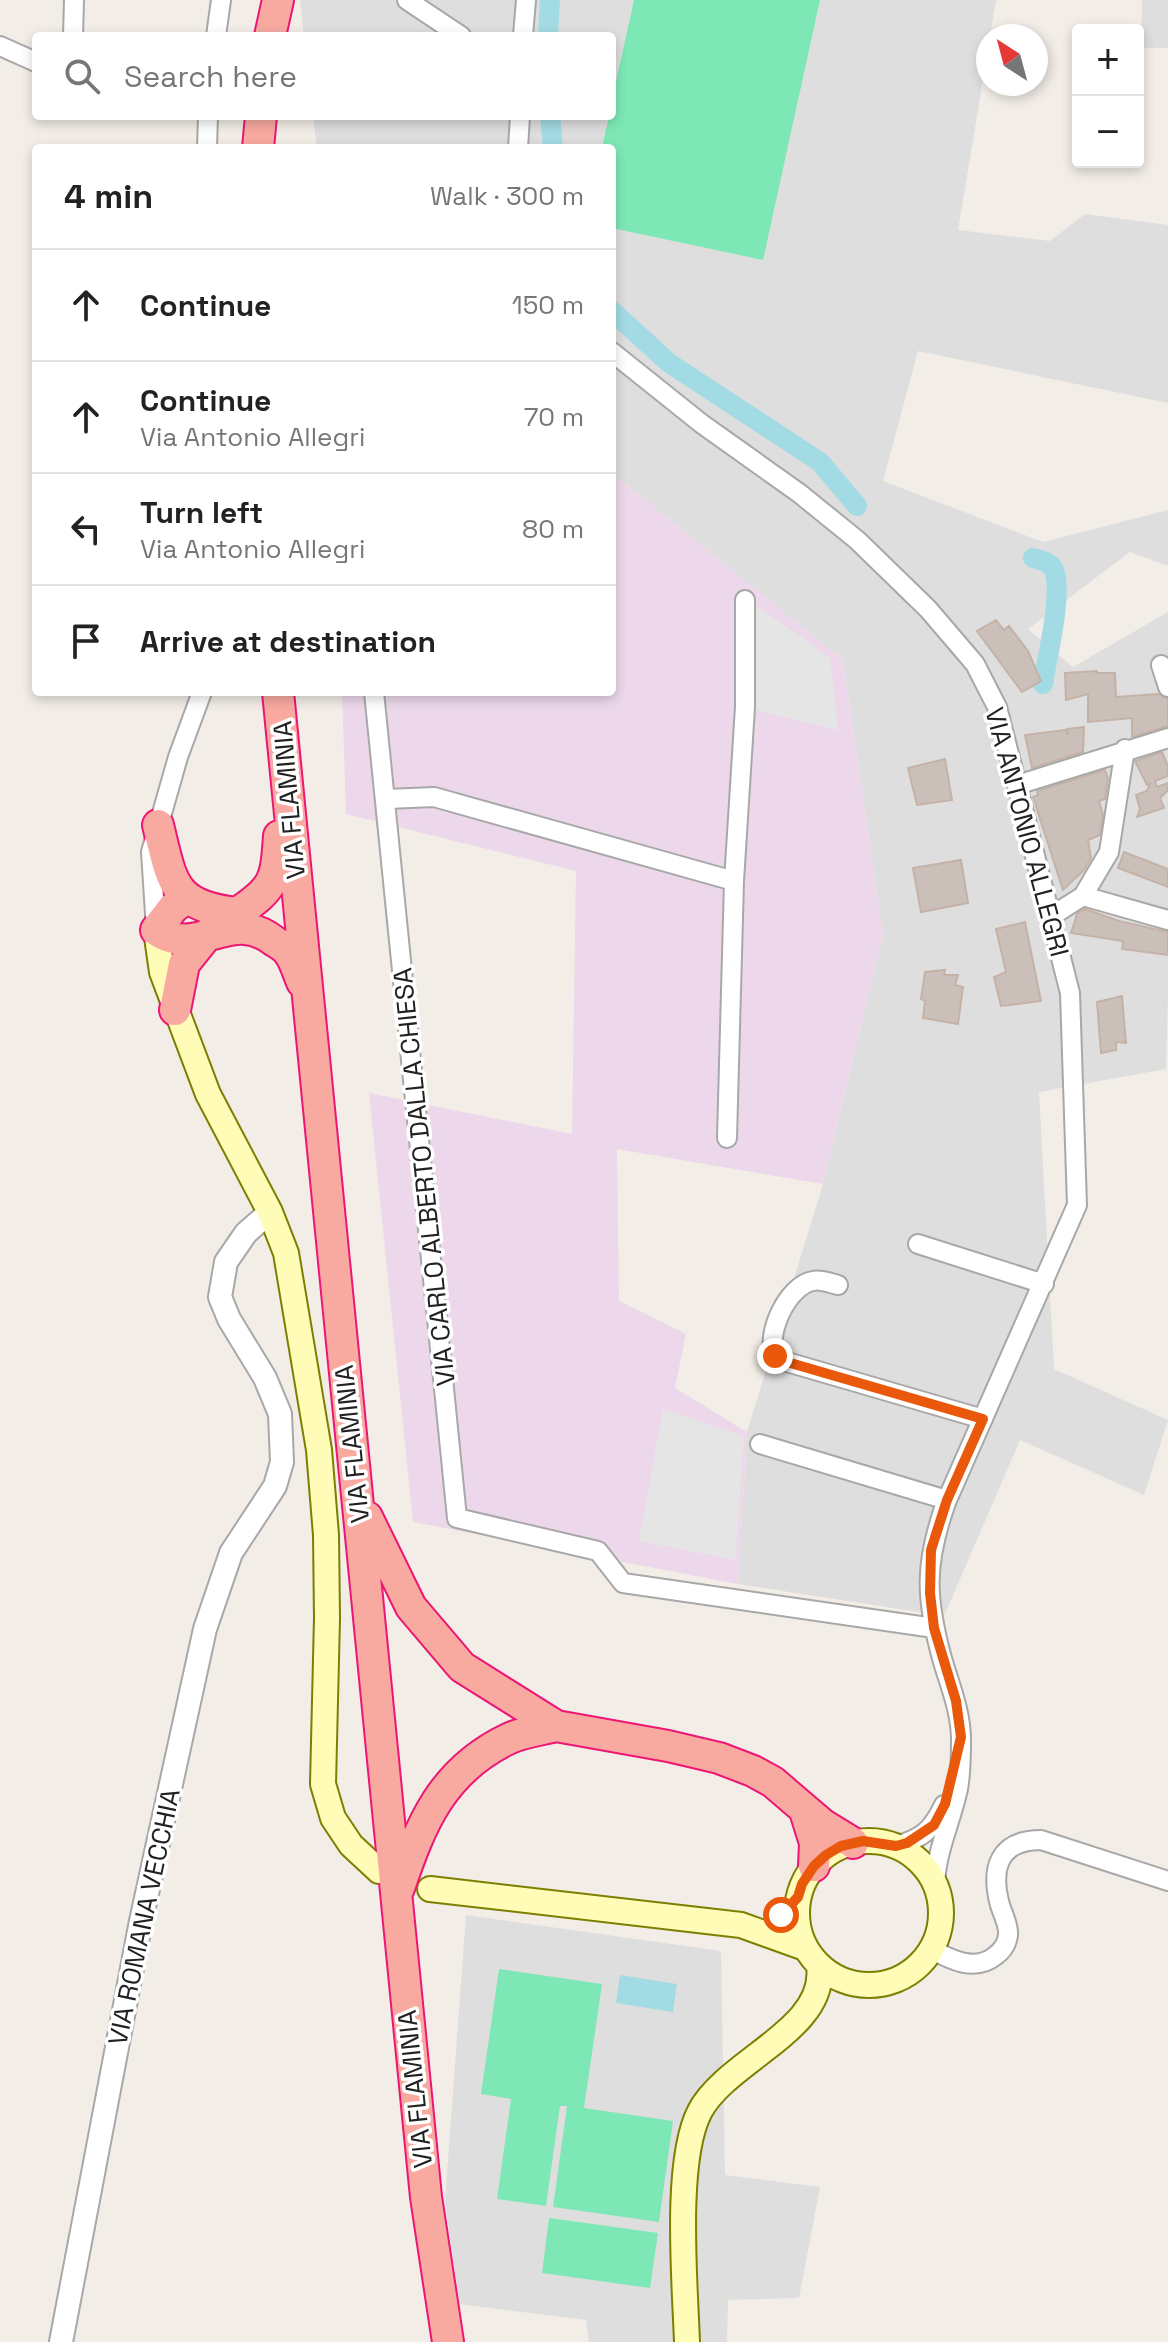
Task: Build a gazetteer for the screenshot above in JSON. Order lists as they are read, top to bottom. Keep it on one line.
{"streets":{"highway":["VIA FLAMINIA"],"street":["VIA ANTONIO ALLEGRI","VIA CARLO ALBERTO DALLA CHIESA","VIA ROMANA VECCHIA"]},"crossings":[["VIA ANTONIO ALLEGRI","VIA CARLO ALBERTO DALLA CHIESA"]],"north":"top left","page":{"map_buttons":["+","−"],"search":"Search here","heading":["4 min","Walk · 300 m"],"list":[["Continue","150 m"],["Continue","Via Antonio Allegri","70 m"],["Turn left","Via Antonio Allegri","80 m"],"Arrive at destination"]}}
